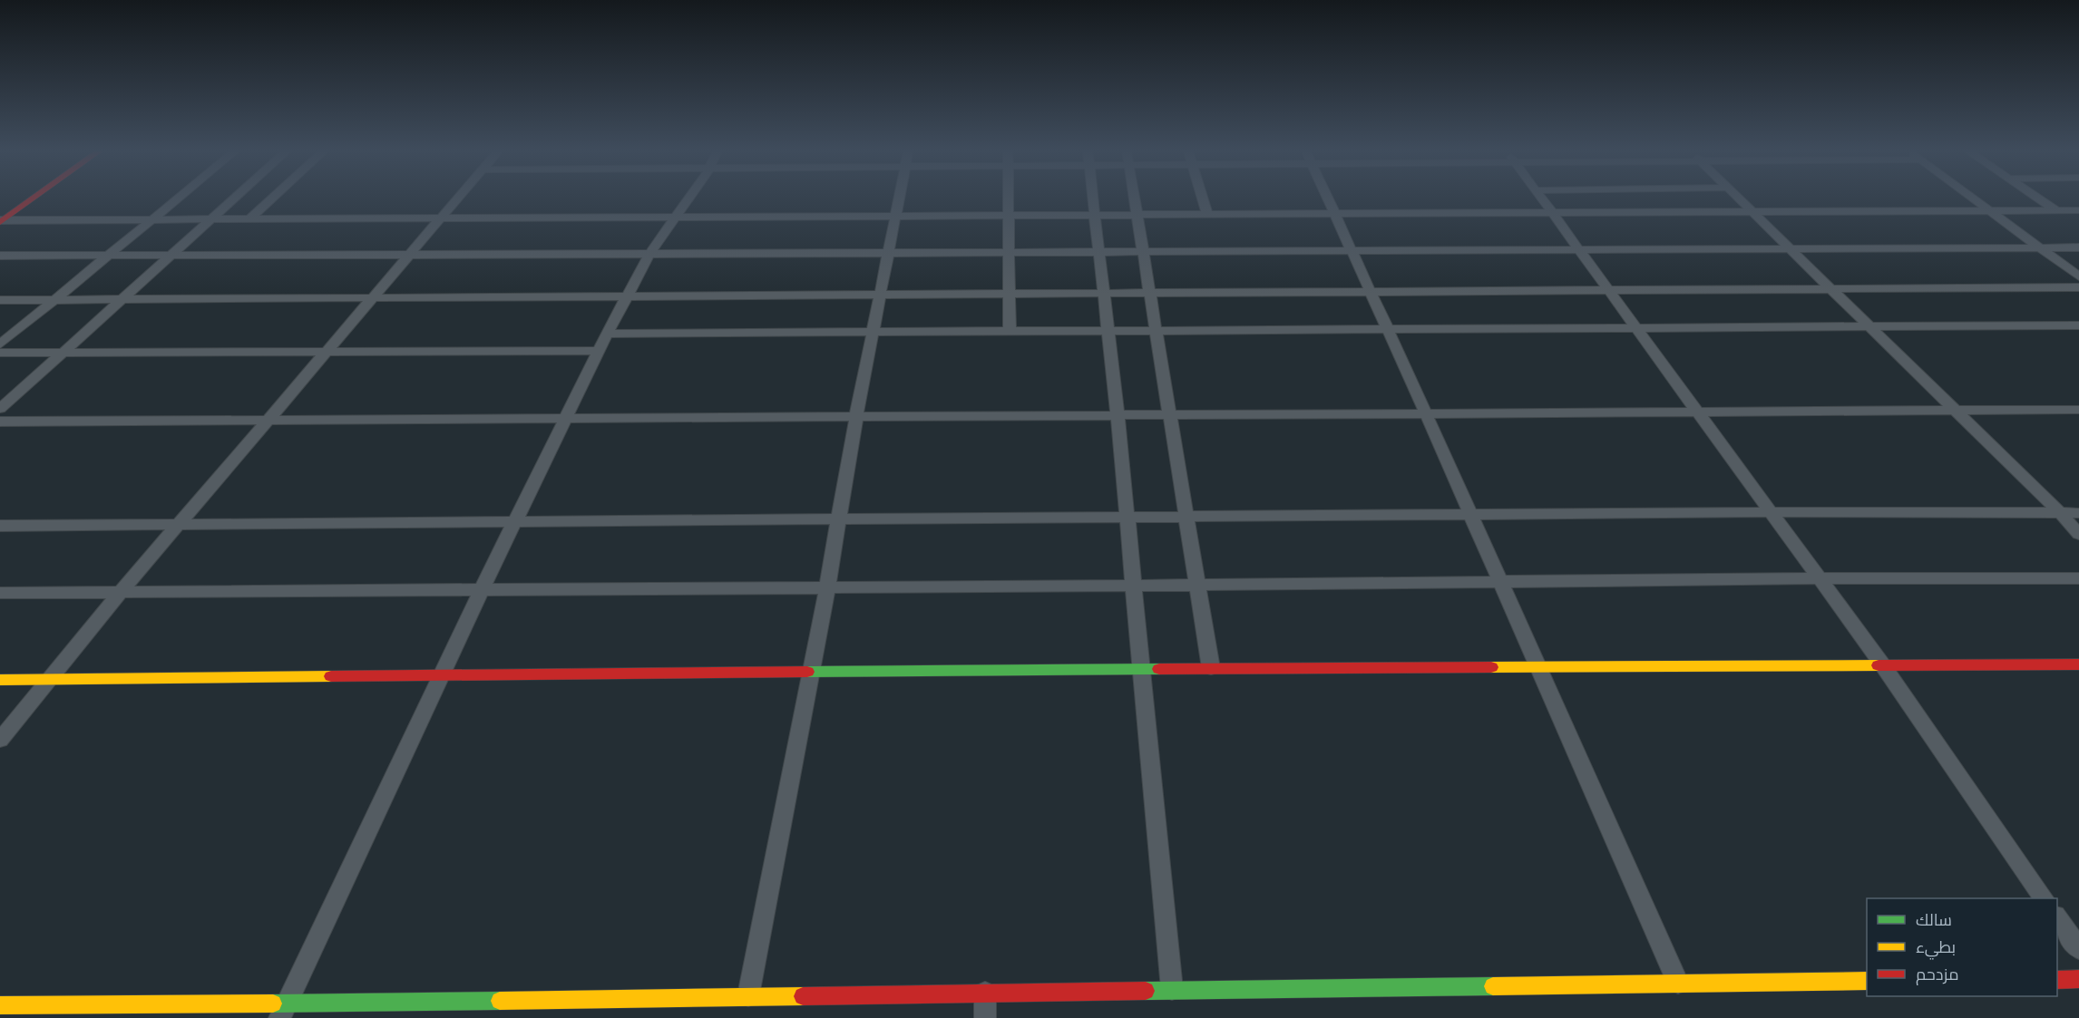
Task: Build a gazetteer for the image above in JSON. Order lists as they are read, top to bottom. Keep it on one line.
{"legend":["سالك","بطيء","مزدحم"]}
